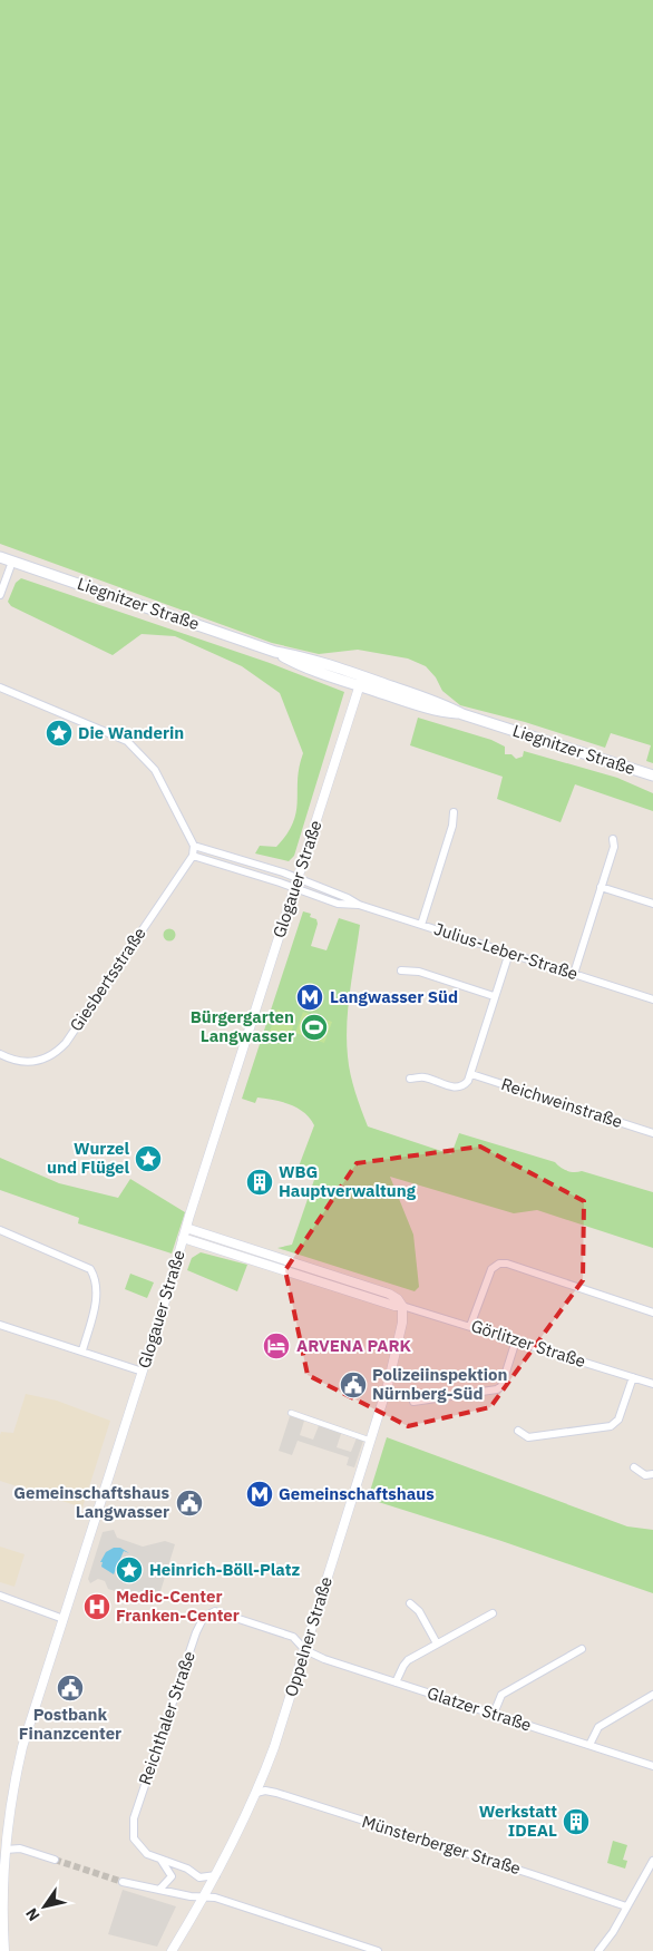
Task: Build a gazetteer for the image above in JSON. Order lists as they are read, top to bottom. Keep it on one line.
{"streets":{"main road":["Liegnitzer Straße"],"street":["Glogauer Straße","Julius-Leber-Straße","Giesbertsstraße","Reichweinstraße","Görlitzer Straße","Oppelner Straße","Glatzer Straße","Reichthaler Straße","Münsterberger Straße"]},"crossings":[["Liegnitzer Straße","Glogauer Straße"],["Glogauer Straße","Julius-Leber-Straße"],["Glogauer Straße","Görlitzer Straße"],["Julius-Leber-Straße","Giesbertsstraße"],["Görlitzer Straße","Oppelner Straße"],["Oppelner Straße","Glatzer Straße"],["Oppelner Straße","Reichthaler Straße"],["Oppelner Straße","Münsterberger Straße"],["Glatzer Straße","Reichthaler Straße"]],"places":{"place":["Die Wanderin","Wurzel und Flügel","Heinrich-Böll-Platz"],"metro station":["Langwasser Süd","Gemeinschaftshaus"],"sports":["Bürgergarten Langwasser"],"building":["WBG Hauptverwaltung","Werkstatt IDEAL"],"hotel":["ARVENA PARK"],"public building":["Polizeiinspektion Nürnberg-Süd","Gemeinschaftshaus Langwasser","Postbank Finanzcenter"],"hospital":["Medic-Center Franken-Center"]},"north":"bottom left"}
